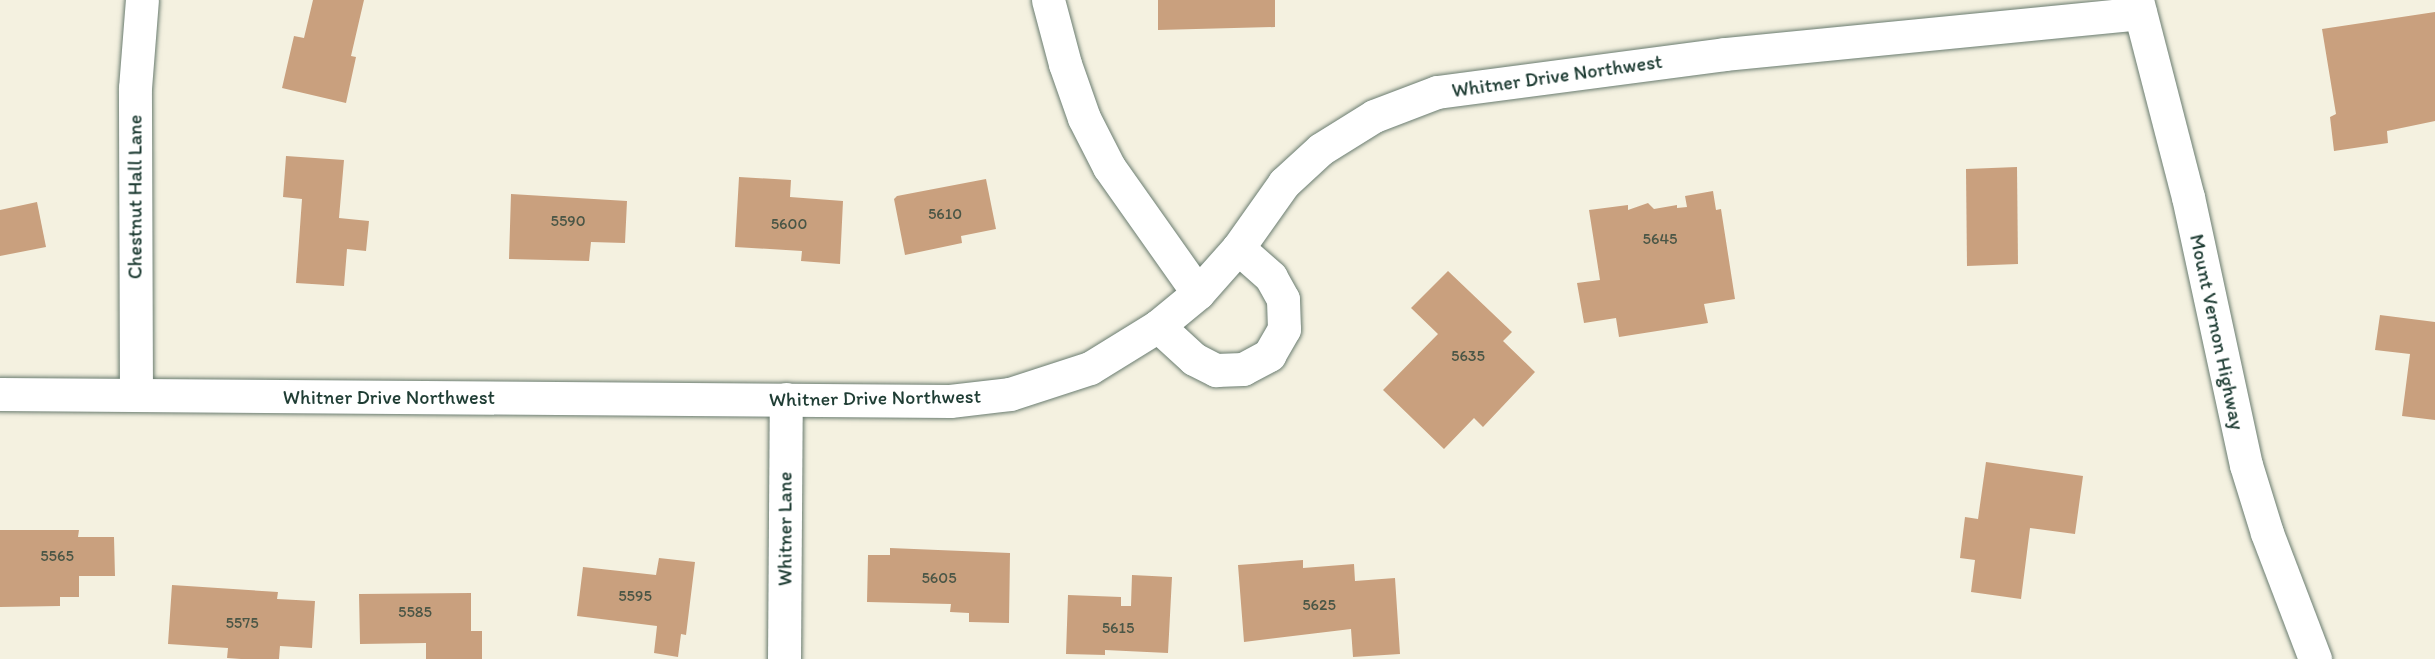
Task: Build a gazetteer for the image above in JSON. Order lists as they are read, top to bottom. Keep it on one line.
{"streets":{"street":["Whitner Drive Northwest","Chestnut Hall Lane","Mount Vernon Highway","Whitner Lane"]},"crossings":[["Whitner Drive Northwest","Chestnut Hall Lane"],["Whitner Drive Northwest","Mount Vernon Highway"],["Whitner Drive Northwest","Whitner Lane"]],"house_numbers":["5610","5590","5600","5645","5635","5565","5605","5595","5625","5585","5575","5615"]}
